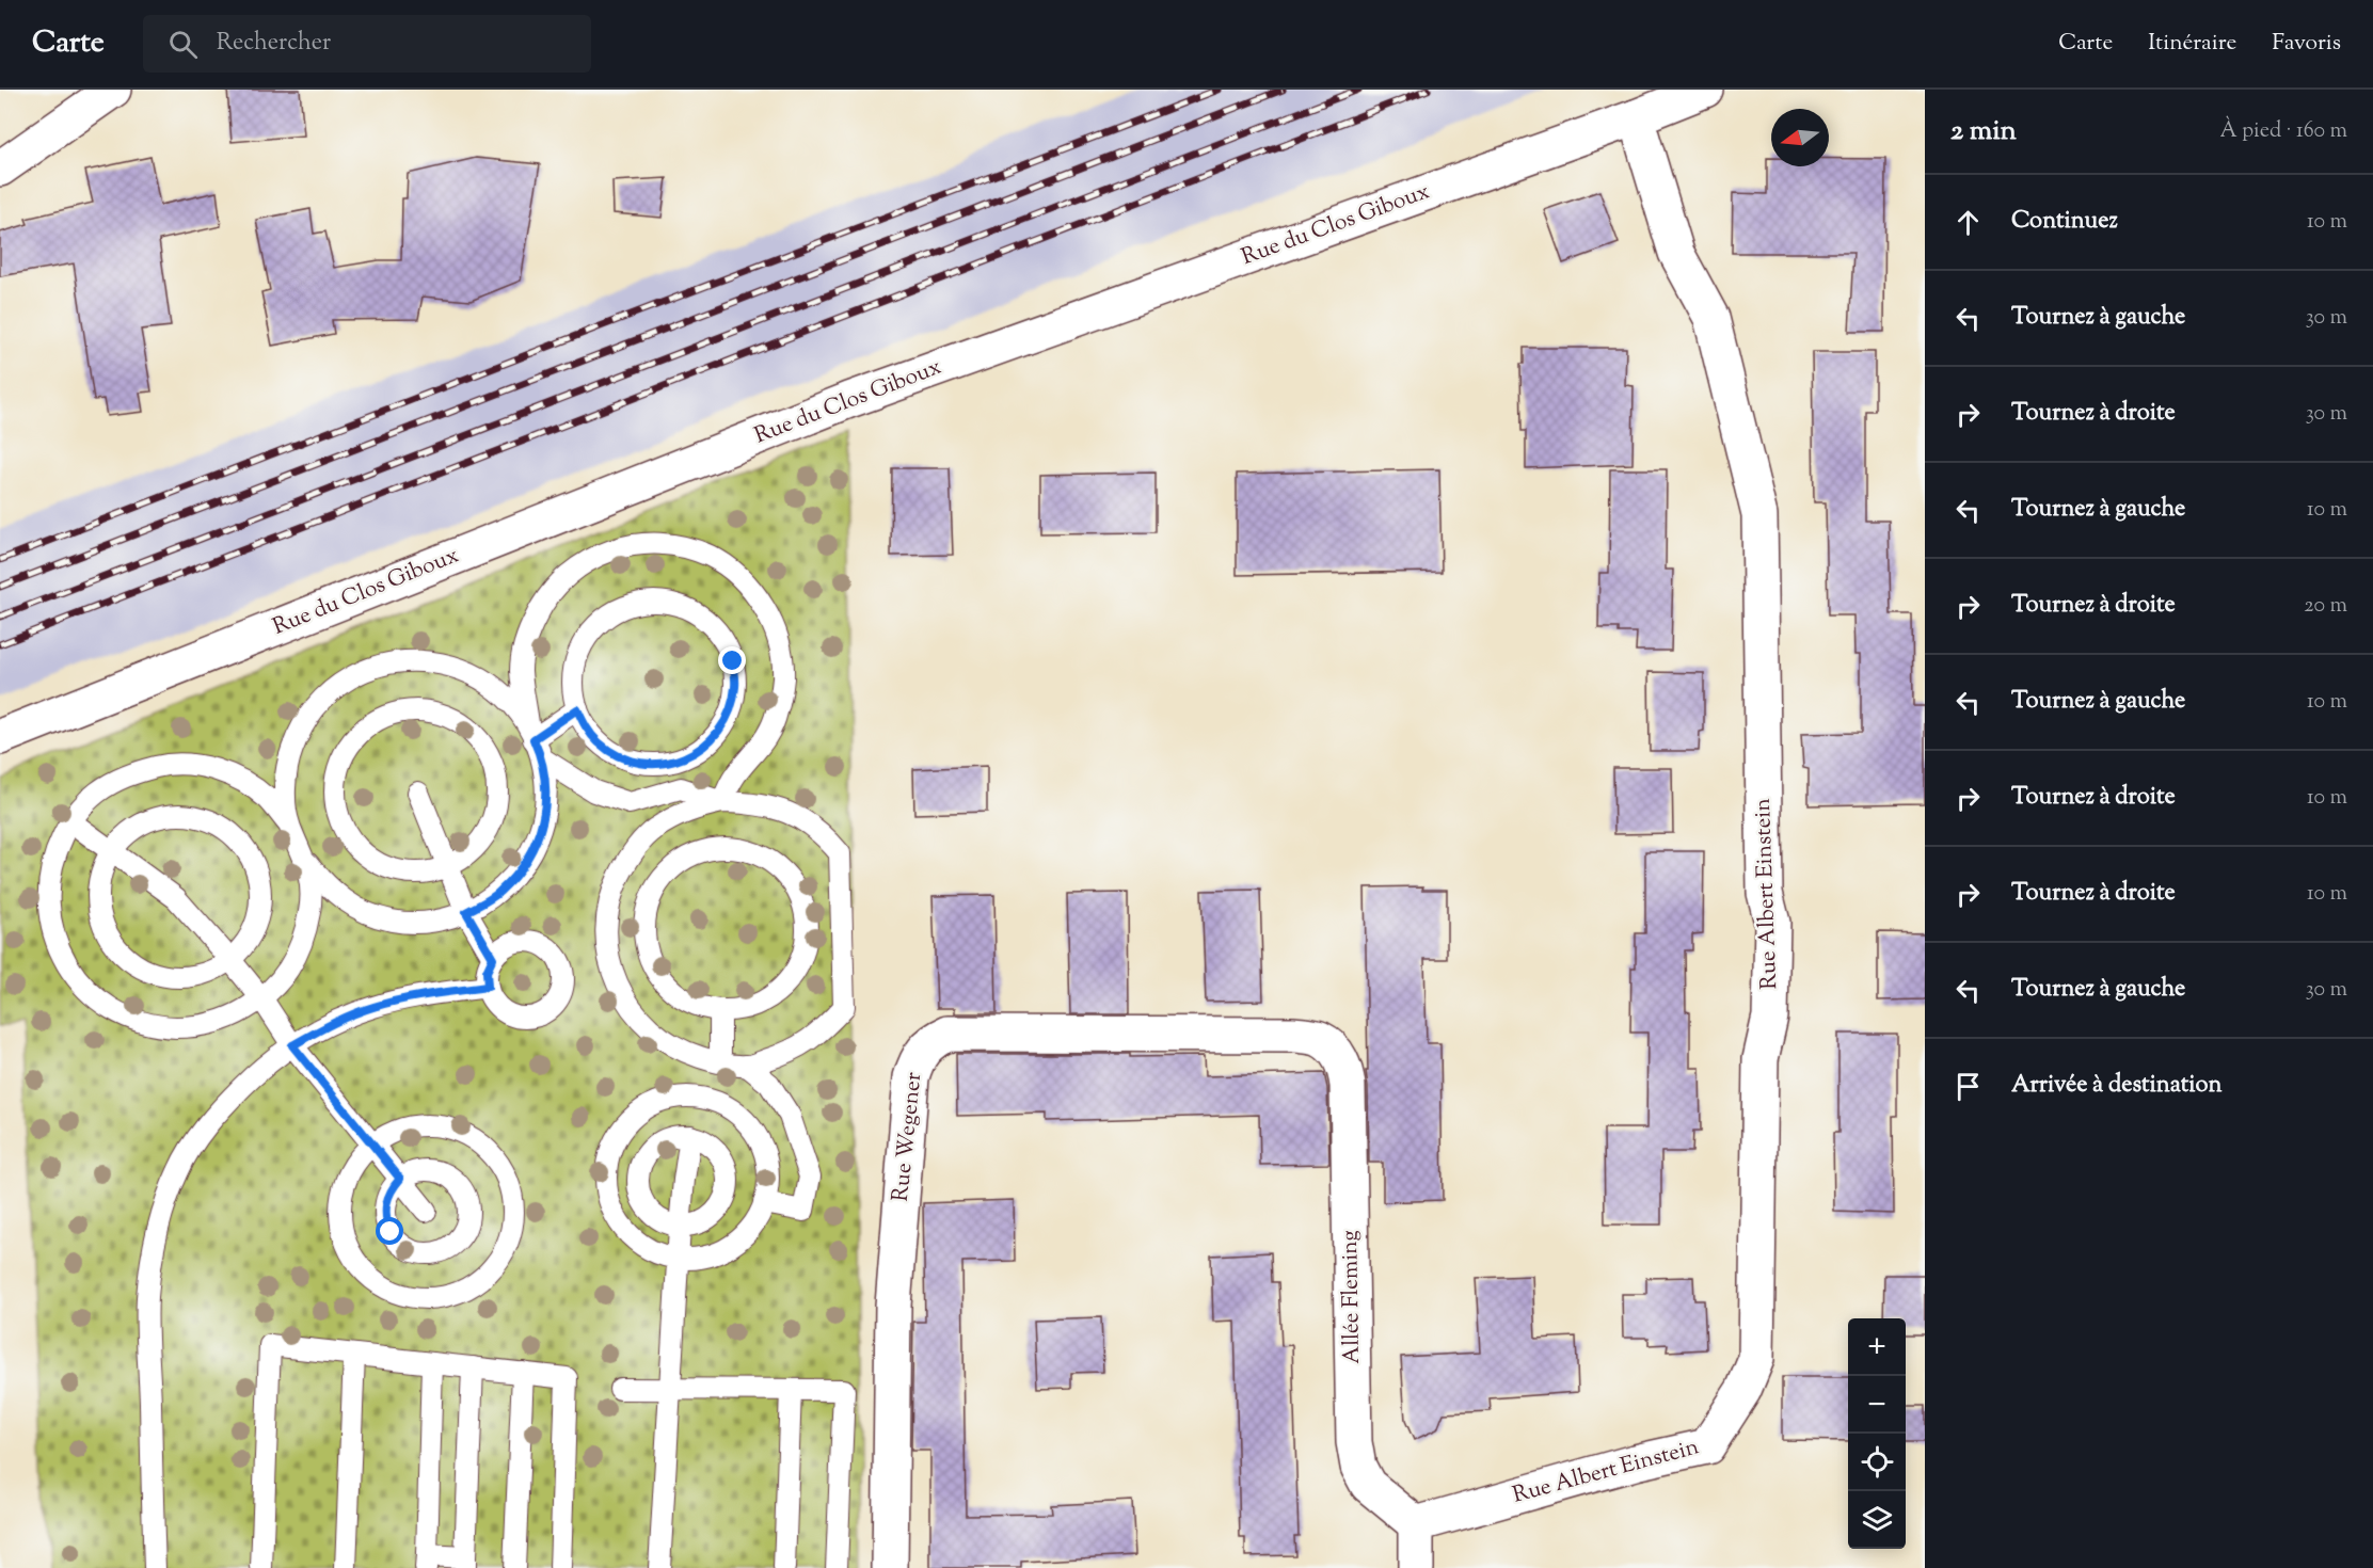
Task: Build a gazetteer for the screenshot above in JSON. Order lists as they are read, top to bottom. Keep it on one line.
{"streets":{"street":["Rue du Clos Giboux","Rue Albert Einstein","Rue Wegener","Allée Fleming"]},"crossings":[["Rue du Clos Giboux","Rue Albert Einstein"],["Rue Albert Einstein","Allée Fleming"],["Rue Wegener","Allée Fleming"]],"north":"left","page":{"header":"Carte","search":"Rechercher","nav":["Carte","Itinéraire","Favoris"],"heading":["2 min","À pied · 160 m"],"list":[["Continuez","10 m"],["Tournez à gauche","30 m"],["Tournez à droite","30 m"],["Tournez à gauche","10 m"],["Tournez à droite","20 m"],["Tournez à gauche","10 m"],["Tournez à droite","10 m"],["Tournez à droite","10 m"],["Tournez à gauche","30 m"],"Arrivée à destination"],"map_buttons":["+","−"]}}
